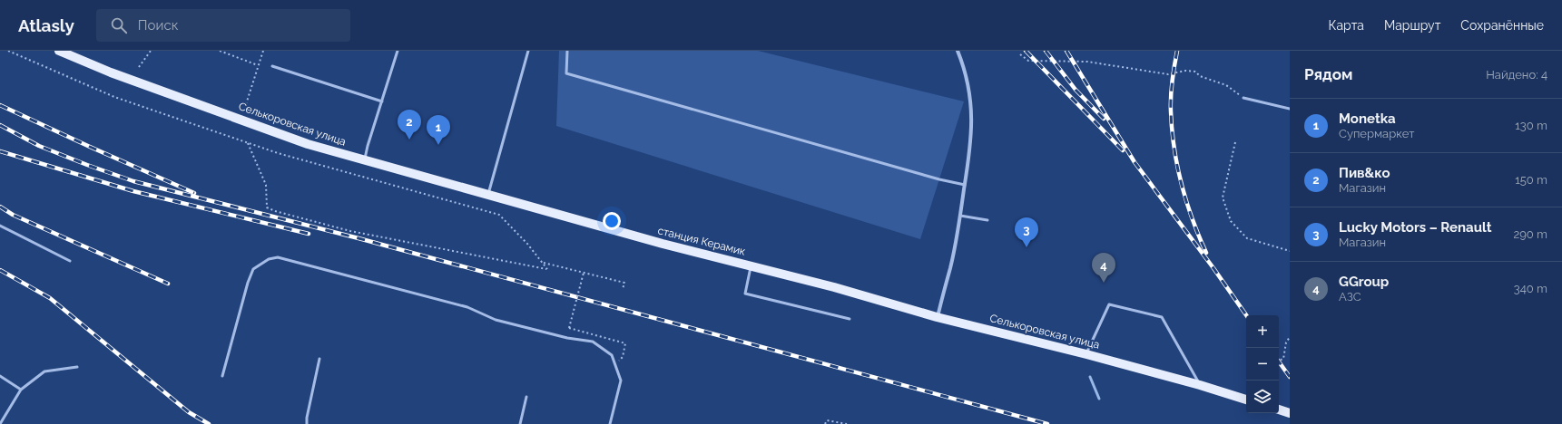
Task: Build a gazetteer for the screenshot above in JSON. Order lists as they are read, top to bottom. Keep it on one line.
{"streets":{"main road":["Селькоровская улица","станция Керамик"]},"crossings":[["Селькоровская улица","станция Керамик"]],"page":{"header":"Atlasly","search":"Поиск","nav":["Карта","Маршрут","Сохранённые"],"heading":["Рядом","Найдено: 4"],"list":[{"mark":"1","name":"Monetka","note":"Супермаркет","value":"130 m"},{"mark":"2","name":"Пив&ко","note":"Магазин","value":"150 m"},{"mark":"3","name":"Lucky Motors – Renault","note":"Магазин","value":"290 m"},{"mark":"4","name":"GGroup","note":"АЗС","value":"340 m"}],"pins":["2","1","3","4"],"map_buttons":["+","−"]}}
